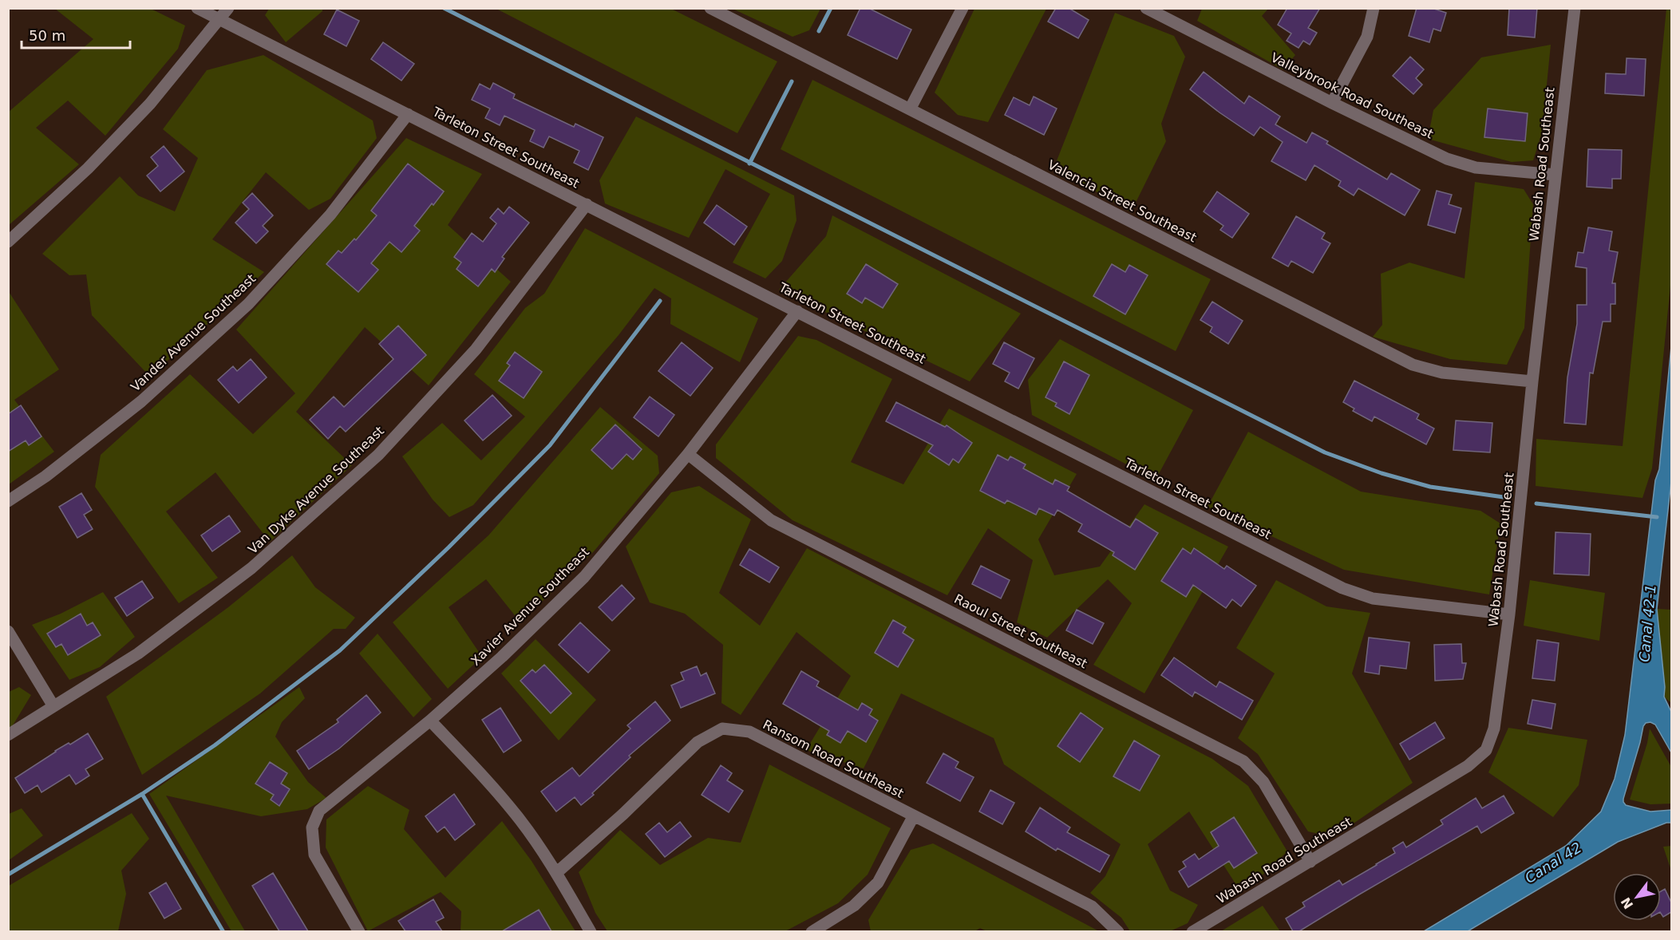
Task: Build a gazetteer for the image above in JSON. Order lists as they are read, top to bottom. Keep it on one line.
{"streets":{"street":["Valleybrook Road Southeast","Tarleton Street Southeast","Wabash Road Southeast","Valencia Street Southeast","Vander Avenue Southeast","Van Dyke Avenue Southeast","Xavier Avenue Southeast","Raoul Street Southeast","Ransom Road Southeast"]},"crossings":[["Valleybrook Road Southeast","Wabash Road Southeast"],["Tarleton Street Southeast","Wabash Road Southeast"],["Tarleton Street Southeast","Vander Avenue Southeast"],["Tarleton Street Southeast","Van Dyke Avenue Southeast"],["Tarleton Street Southeast","Xavier Avenue Southeast"],["Wabash Road Southeast","Valencia Street Southeast"],["Wabash Road Southeast","Raoul Street Southeast"],["Xavier Avenue Southeast","Raoul Street Southeast"]],"water":["Canal 42-1","Canal 42"],"scale_bar":"50 m","north":"bottom left"}
